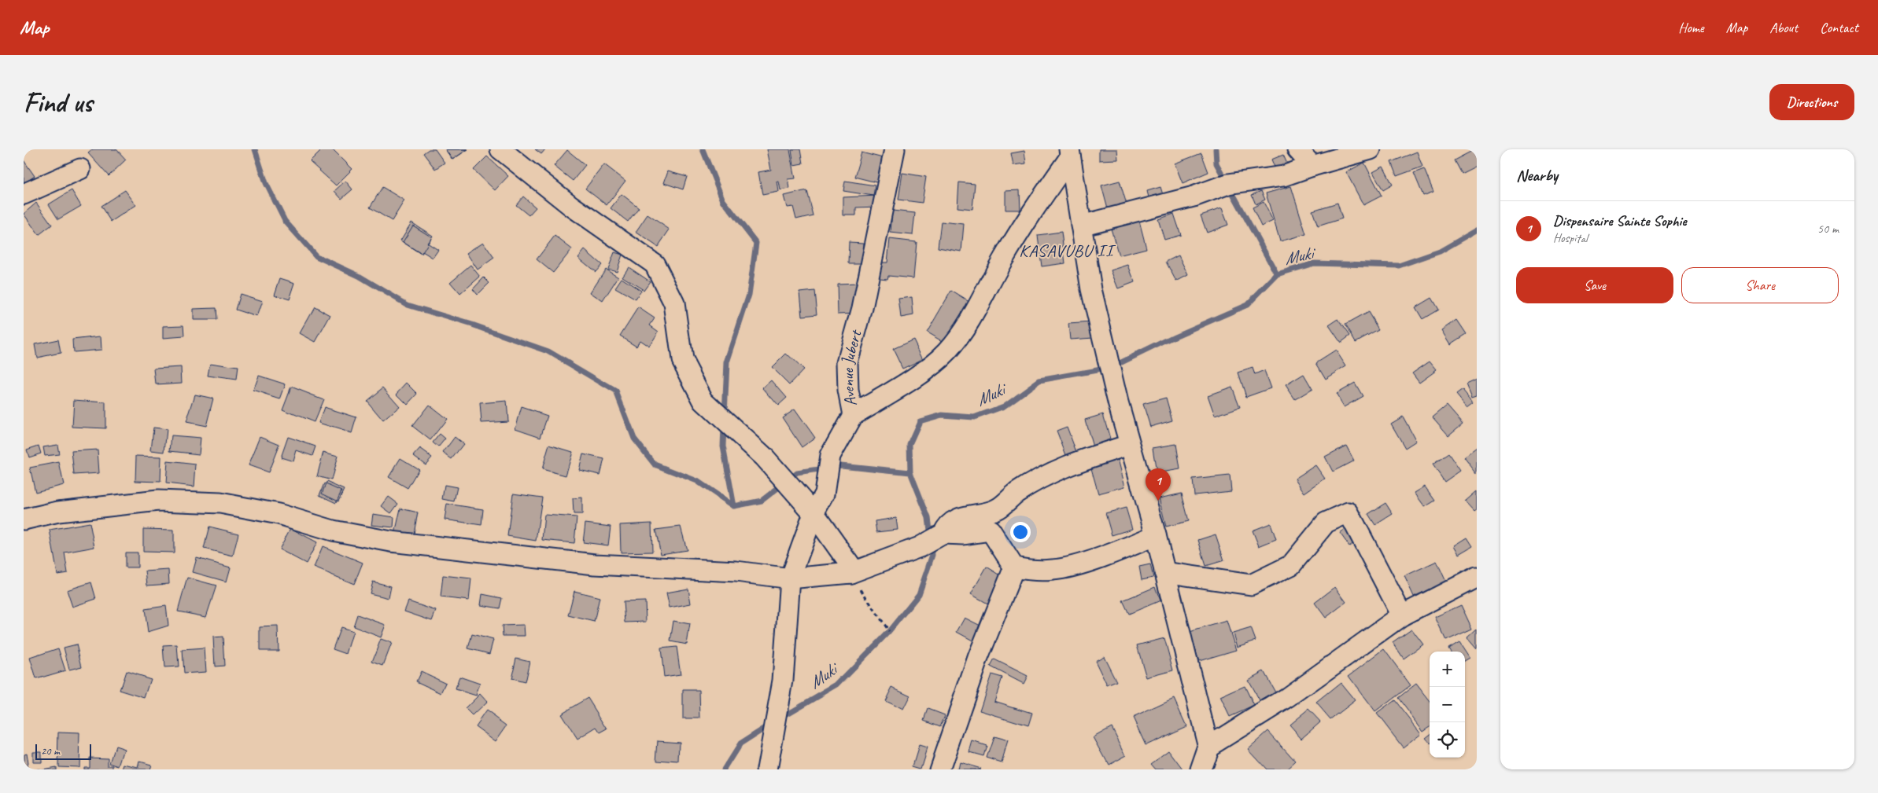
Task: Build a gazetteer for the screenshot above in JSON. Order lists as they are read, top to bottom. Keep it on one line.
{"streets":{"street":["Avenue Jubert"]},"districts":["KASAVUBU II"],"water":["Muki"],"scale_bar":"20 m","page":{"header":"Map","nav":["Home","Map","About","Contact"],"buttons":["Directions",["Save","Share"]],"title":"Find us","heading":"Nearby","list":[{"mark":"1","name":"Dispensaire Sainte Sophie","note":"Hospital","value":"50 m"}],"pins":"1","map_buttons":["+","−"],"scale":"20 m"}}
